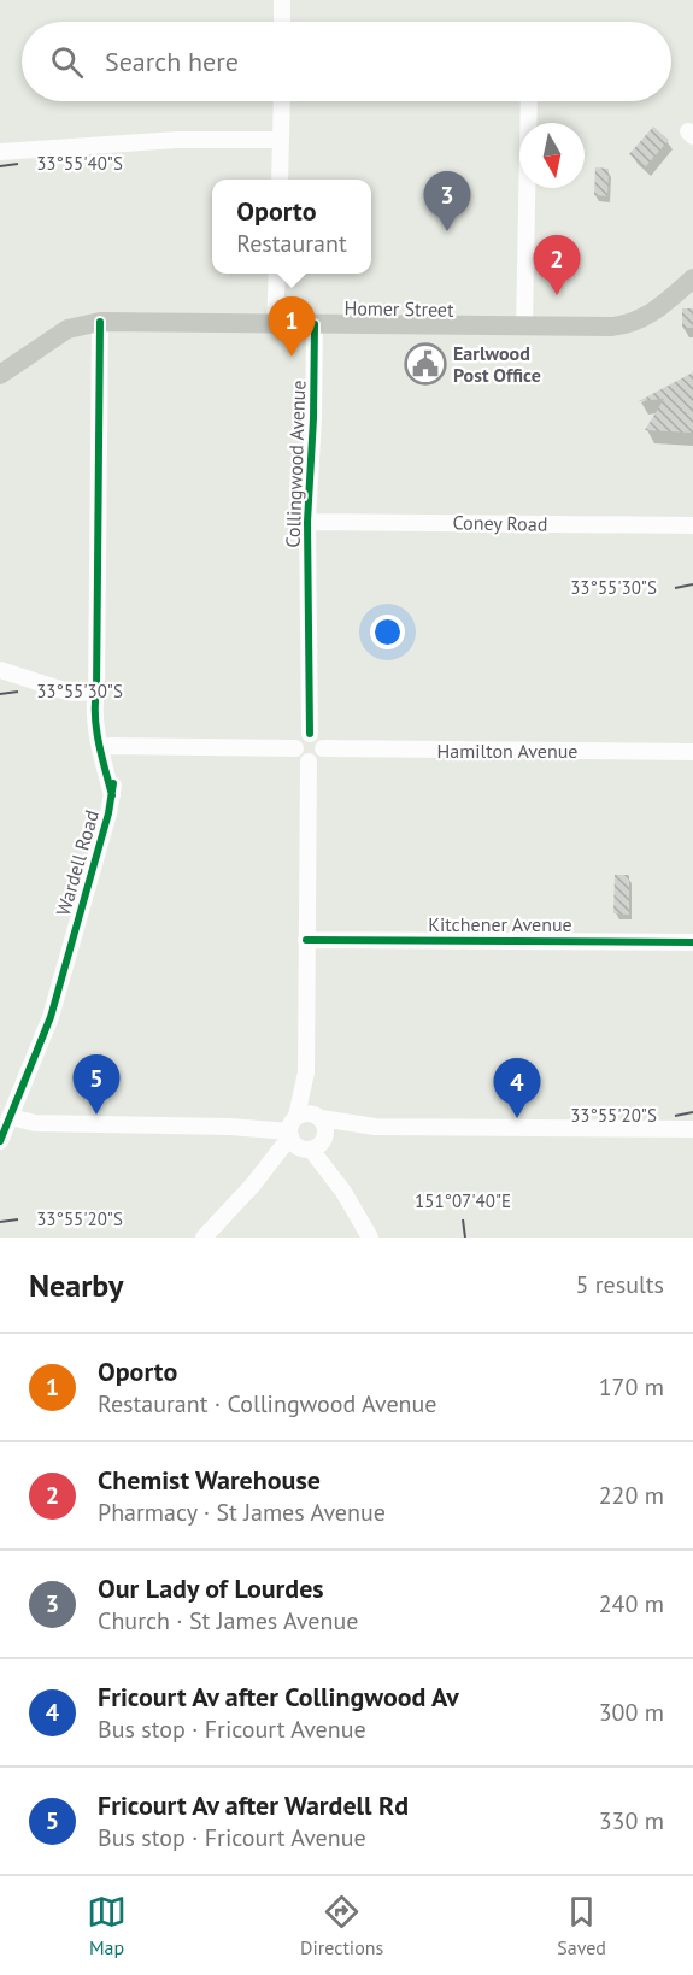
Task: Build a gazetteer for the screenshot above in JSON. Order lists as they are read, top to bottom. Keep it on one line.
{"streets":{"main road":["Homer Street"],"street":["Collingwood Avenue","Coney Road","Hamilton Avenue","Wardell Road","Kitchener Avenue"]},"crossings":[["Homer Street","Collingwood Avenue"],["Homer Street","Wardell Road"],["Collingwood Avenue","Coney Road"],["Collingwood Avenue","Hamilton Avenue"]],"places":{"public building":["Earlwood Post Office"]},"north":"bottom","page":{"search":"Search here","pins":["3","2","1","5","4"],"popup":["Oporto","Restaurant"],"heading":["Nearby","5 results"],"list":[{"mark":"1","name":"Oporto","note":"Restaurant · Collingwood Avenue","value":"170 m"},{"mark":"2","name":"Chemist Warehouse","note":"Pharmacy · St James Avenue","value":"220 m"},{"mark":"3","name":"Our Lady of Lourdes","note":"Church · St James Avenue","value":"240 m"},{"mark":"4","name":"Fricourt Av after Collingwood Av","note":"Bus stop · Fricourt Avenue","value":"300 m"},{"mark":"5","name":"Fricourt Av after Wardell Rd","note":"Bus stop · Fricourt Avenue","value":"330 m"}],"nav":["Map","Directions","Saved"]},"coordinates":["33°55'40\"S","33°55'30\"S","33°55'20\"S","151°07'40\"E"]}
